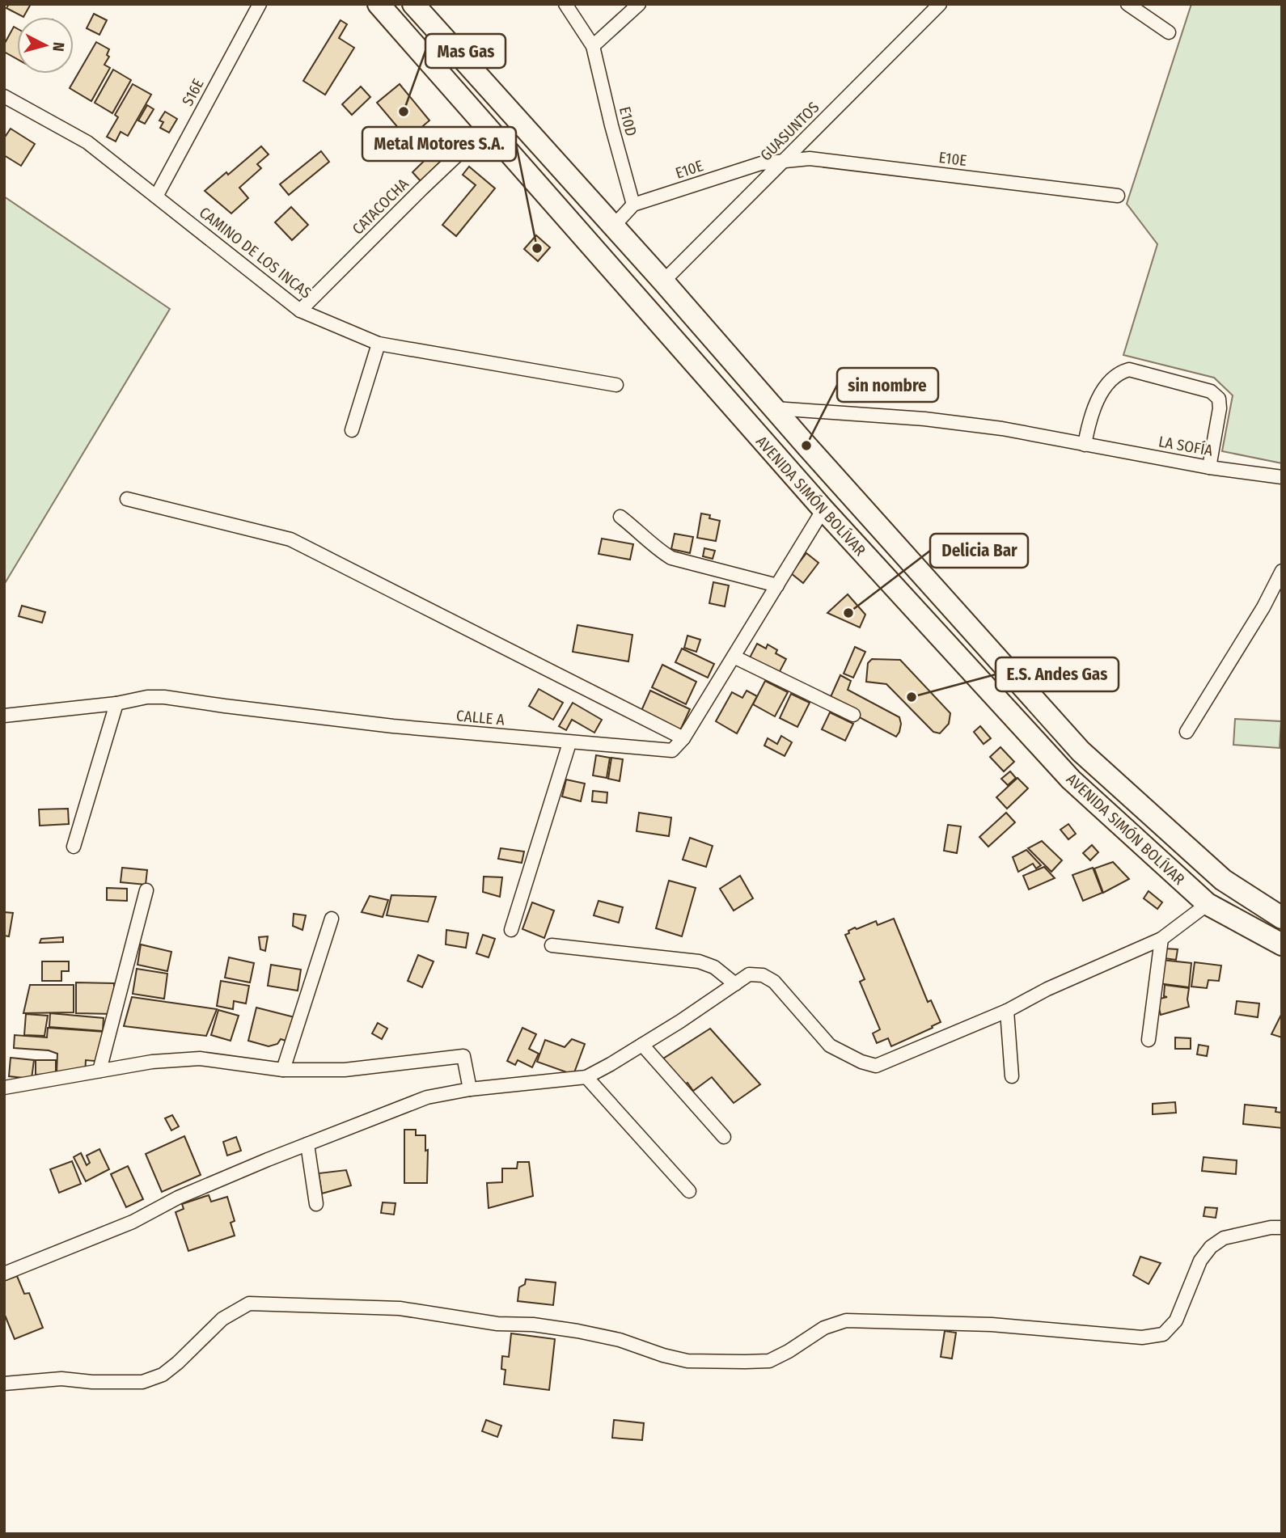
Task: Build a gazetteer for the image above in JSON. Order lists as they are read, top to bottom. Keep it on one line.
{"streets":{"highway":["AVENIDA SIMÓN BOLÍVAR"],"street":["S16E","E10D","GUASUNTOS","E10E","CATACOCHA","CAMINO DE LOS INCAS","LA SOFÍA","CALLE A"]},"crossings":[["S16E","CAMINO DE LOS INCAS"],["E10D","E10E"],["GUASUNTOS","E10E"],["GUASUNTOS","AVENIDA SIMÓN BOLÍVAR"],["E10E","AVENIDA SIMÓN BOLÍVAR"],["CATACOCHA","CAMINO DE LOS INCAS"],["CATACOCHA","AVENIDA SIMÓN BOLÍVAR"],["LA SOFÍA","AVENIDA SIMÓN BOLÍVAR"],["AVENIDA SIMÓN BOLÍVAR","CALLE A"]],"places":["Mas Gas","Metal Motores S.A.","sin nombre","Delicia Bar","E.S. Andes Gas"],"north":"right"}
